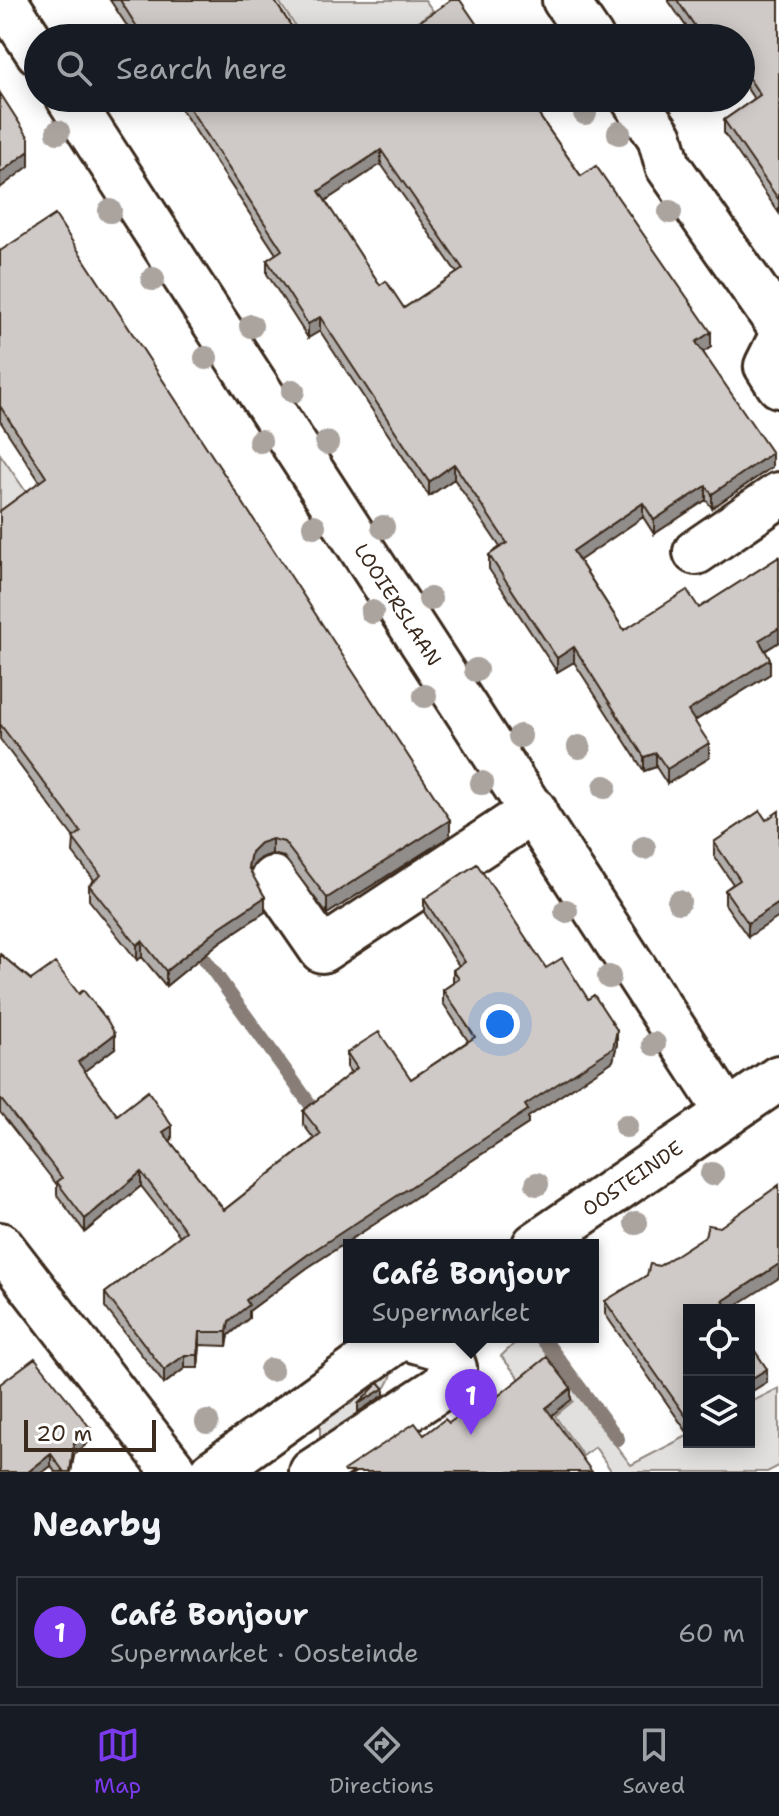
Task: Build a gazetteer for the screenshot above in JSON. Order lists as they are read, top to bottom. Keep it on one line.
{"streets":{"street":["LOOIERSLAAN","OOSTEINDE"]},"crossings":[["LOOIERSLAAN","OOSTEINDE"]],"scale_bar":"20 m","page":{"search":"Search here","popup":["Café Bonjour","Supermarket"],"pins":"1","scale":"20 m","heading":"Nearby","list":[{"mark":"1","name":"Café Bonjour","note":"Supermarket · Oosteinde","value":"60 m"}],"nav":["Map","Directions","Saved"]}}
